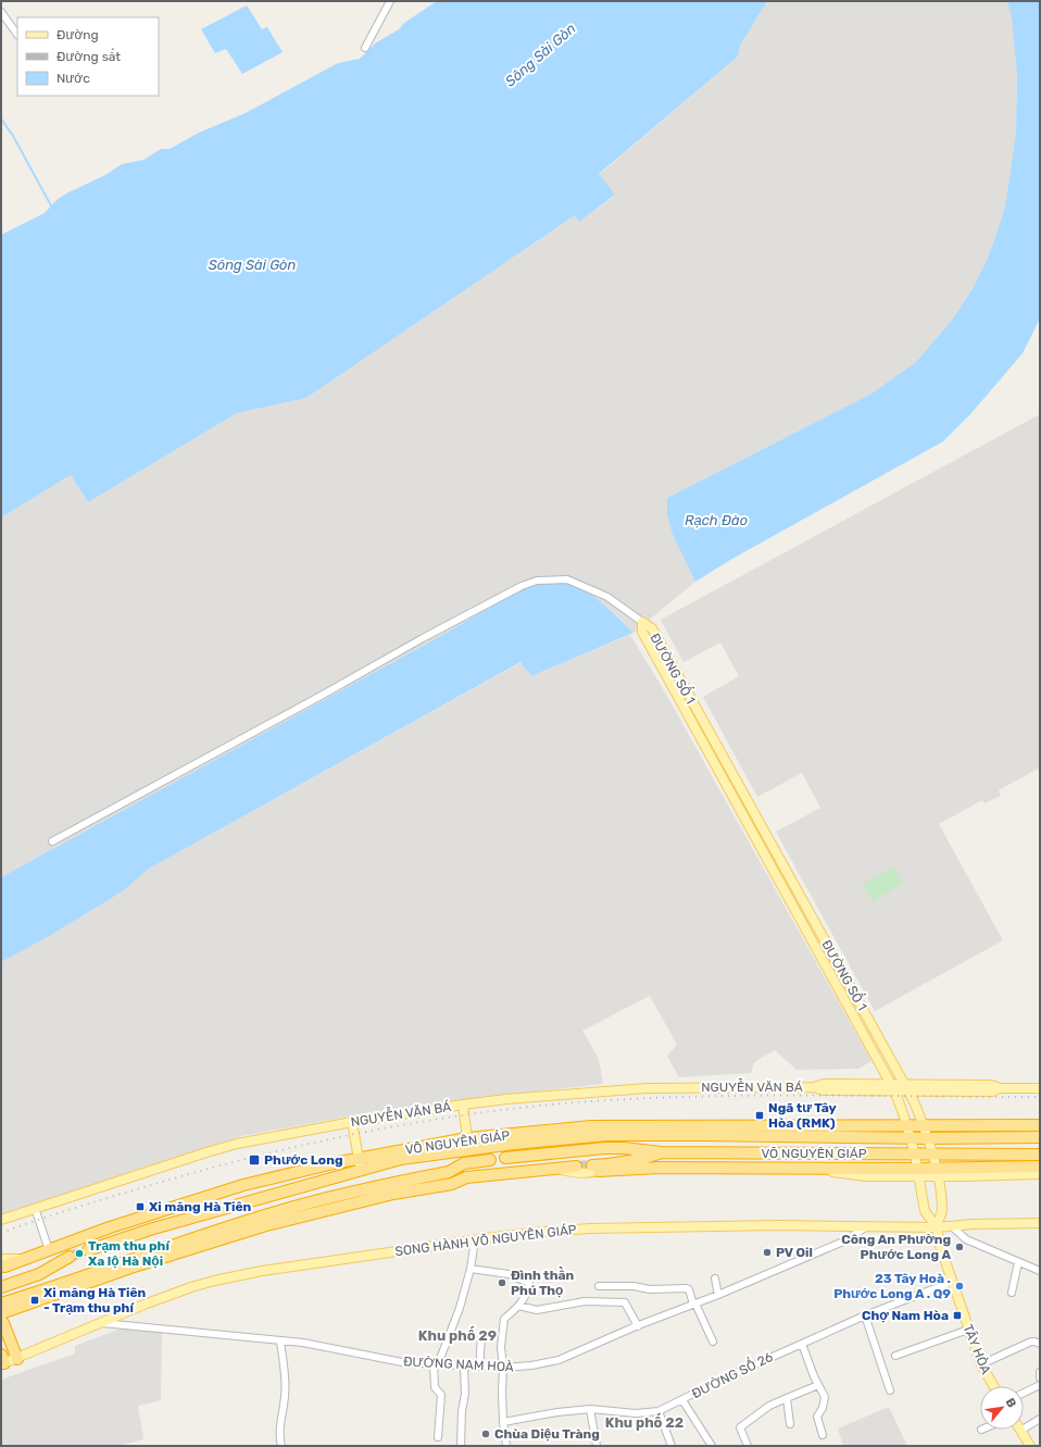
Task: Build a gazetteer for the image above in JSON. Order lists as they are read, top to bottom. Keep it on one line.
{"streets":{"highway":["VÕ NGUYÊN GIÁP"],"main road":["ĐƯỜNG SỐ 1","NGUYỄN VĂN BÁ","SONG HÀNH VÕ NGUYÊN GIÁP","TÂY HÒA"],"street":["ĐƯỜNG NAM HOÀ","ĐƯỜNG SỐ 26"]},"crossings":[["ĐƯỜNG SỐ 1","NGUYỄN VĂN BÁ"],["ĐƯỜNG SỐ 1","VÕ NGUYÊN GIÁP"],["ĐƯỜNG SỐ 1","TÂY HÒA"],["VÕ NGUYÊN GIÁP","TÂY HÒA"],["SONG HÀNH VÕ NGUYÊN GIÁP","TÂY HÒA"],["SONG HÀNH VÕ NGUYÊN GIÁP","ĐƯỜNG NAM HOÀ"],["TÂY HÒA","ĐƯỜNG SỐ 26"]],"districts":["Khu phố 29","Khu phố 22"],"water":["Sông Sài Gòn","Rạch Đào"],"places":{"transit":["Ngã tư Tây Hòa (RMK)","Phước Long","Xi măng Hà Tiên","Xi măng Hà Tiên - Trạm thu phí","Chợ Nam Hòa"],"other":["Công An Phường Phước Long A","PV Oil","Trạm thu phí Xa lộ Hà Nội","Đình thần Phú Thọ","23 Tây Hoà . Phước Long A . Q9","Chùa Diệu Tràng"]},"legend":["Đường","Đường sắt","Nước"],"north":"top right"}
